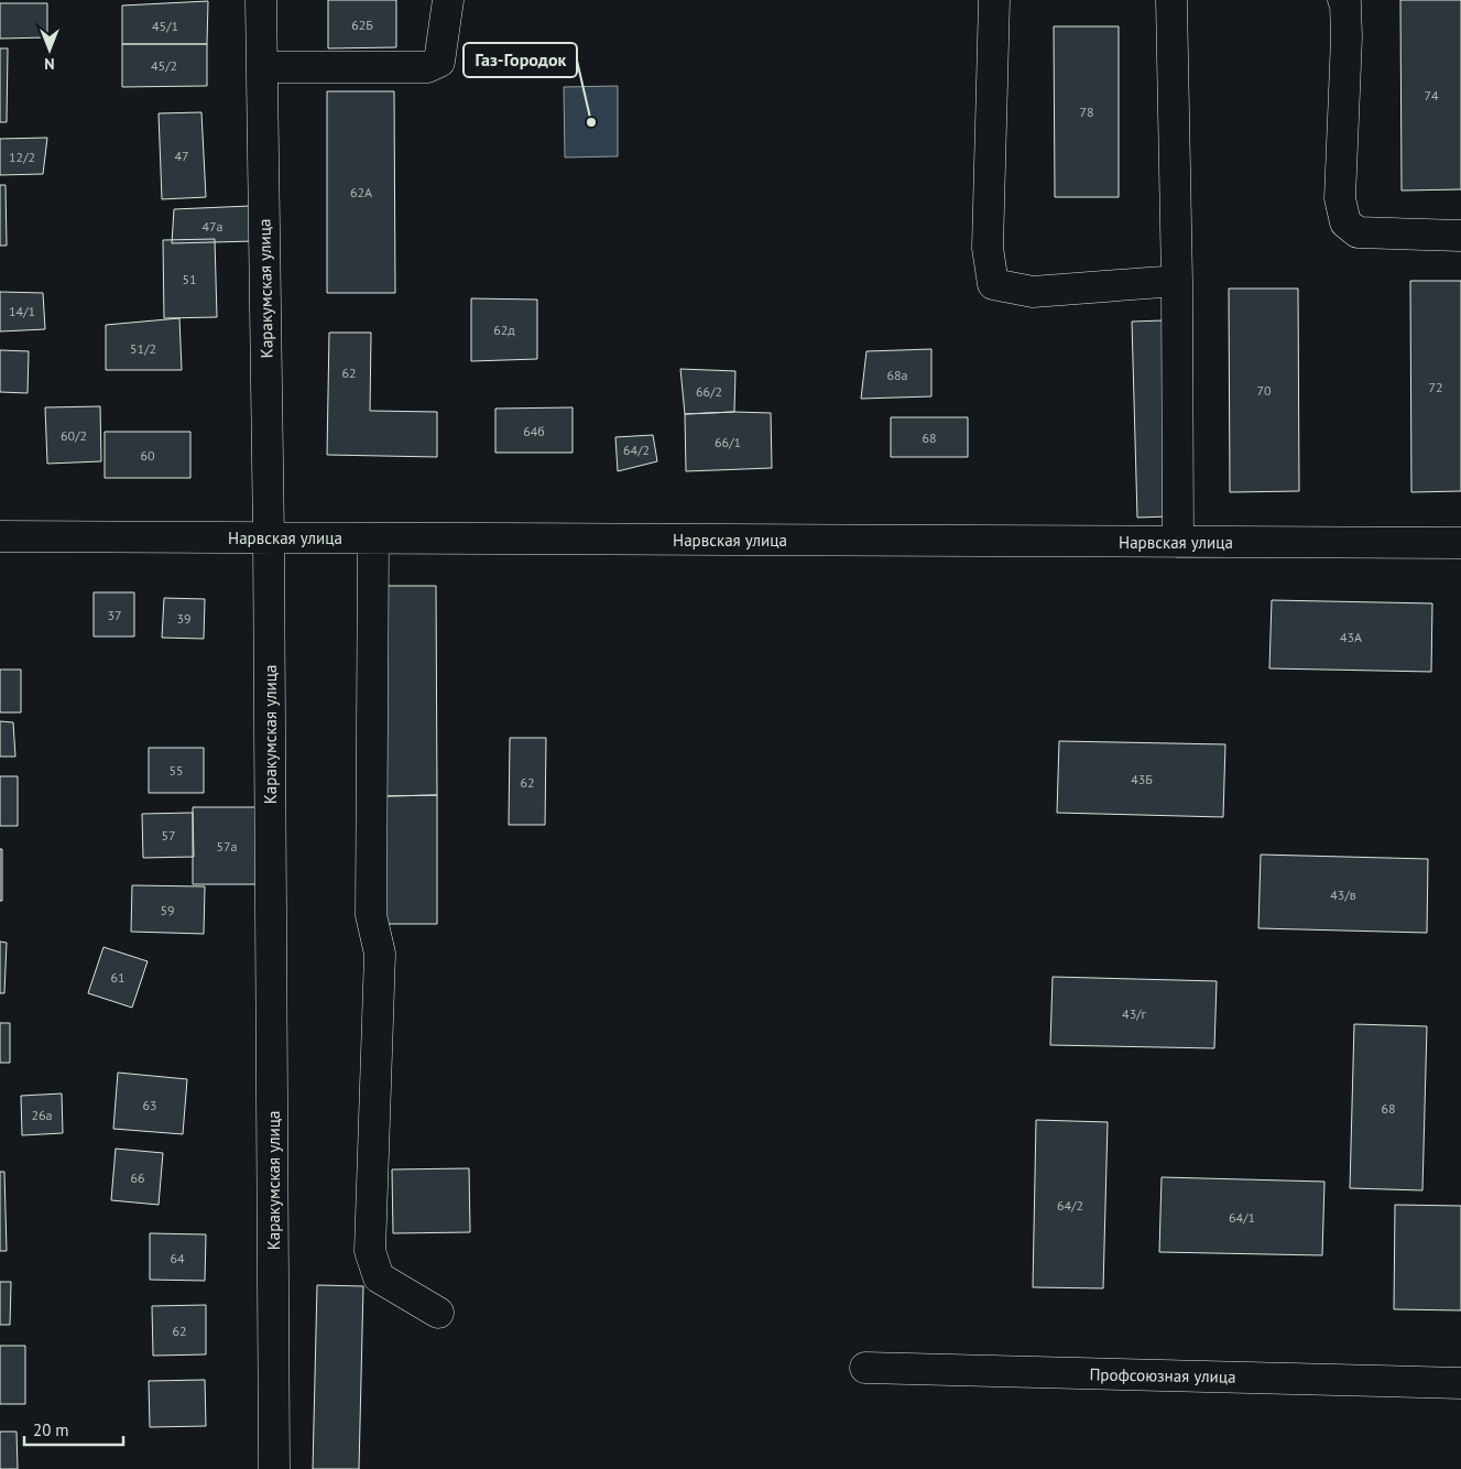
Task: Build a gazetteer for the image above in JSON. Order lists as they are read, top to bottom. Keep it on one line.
{"streets":{"street":["Каракумская улица","Нарвская улица","Профсоюзная улица"]},"crossings":[["Каракумская улица","Нарвская улица"]],"places":["Газ-Городок"],"house_numbers":["62Б","45/1","45/2","74","78","47","12/2","62А","47а","51","14/1","62д","51/2","62","68а","72","70","66/2","64б","60/2","68","66/1","64/2","60","37","39","43А","55","43Б","62","57","57а","43/в","59","61","43/г","63","68","26а","66","64/2","64/1","64","62"],"scale_bar":"20 m","north":"bottom"}
